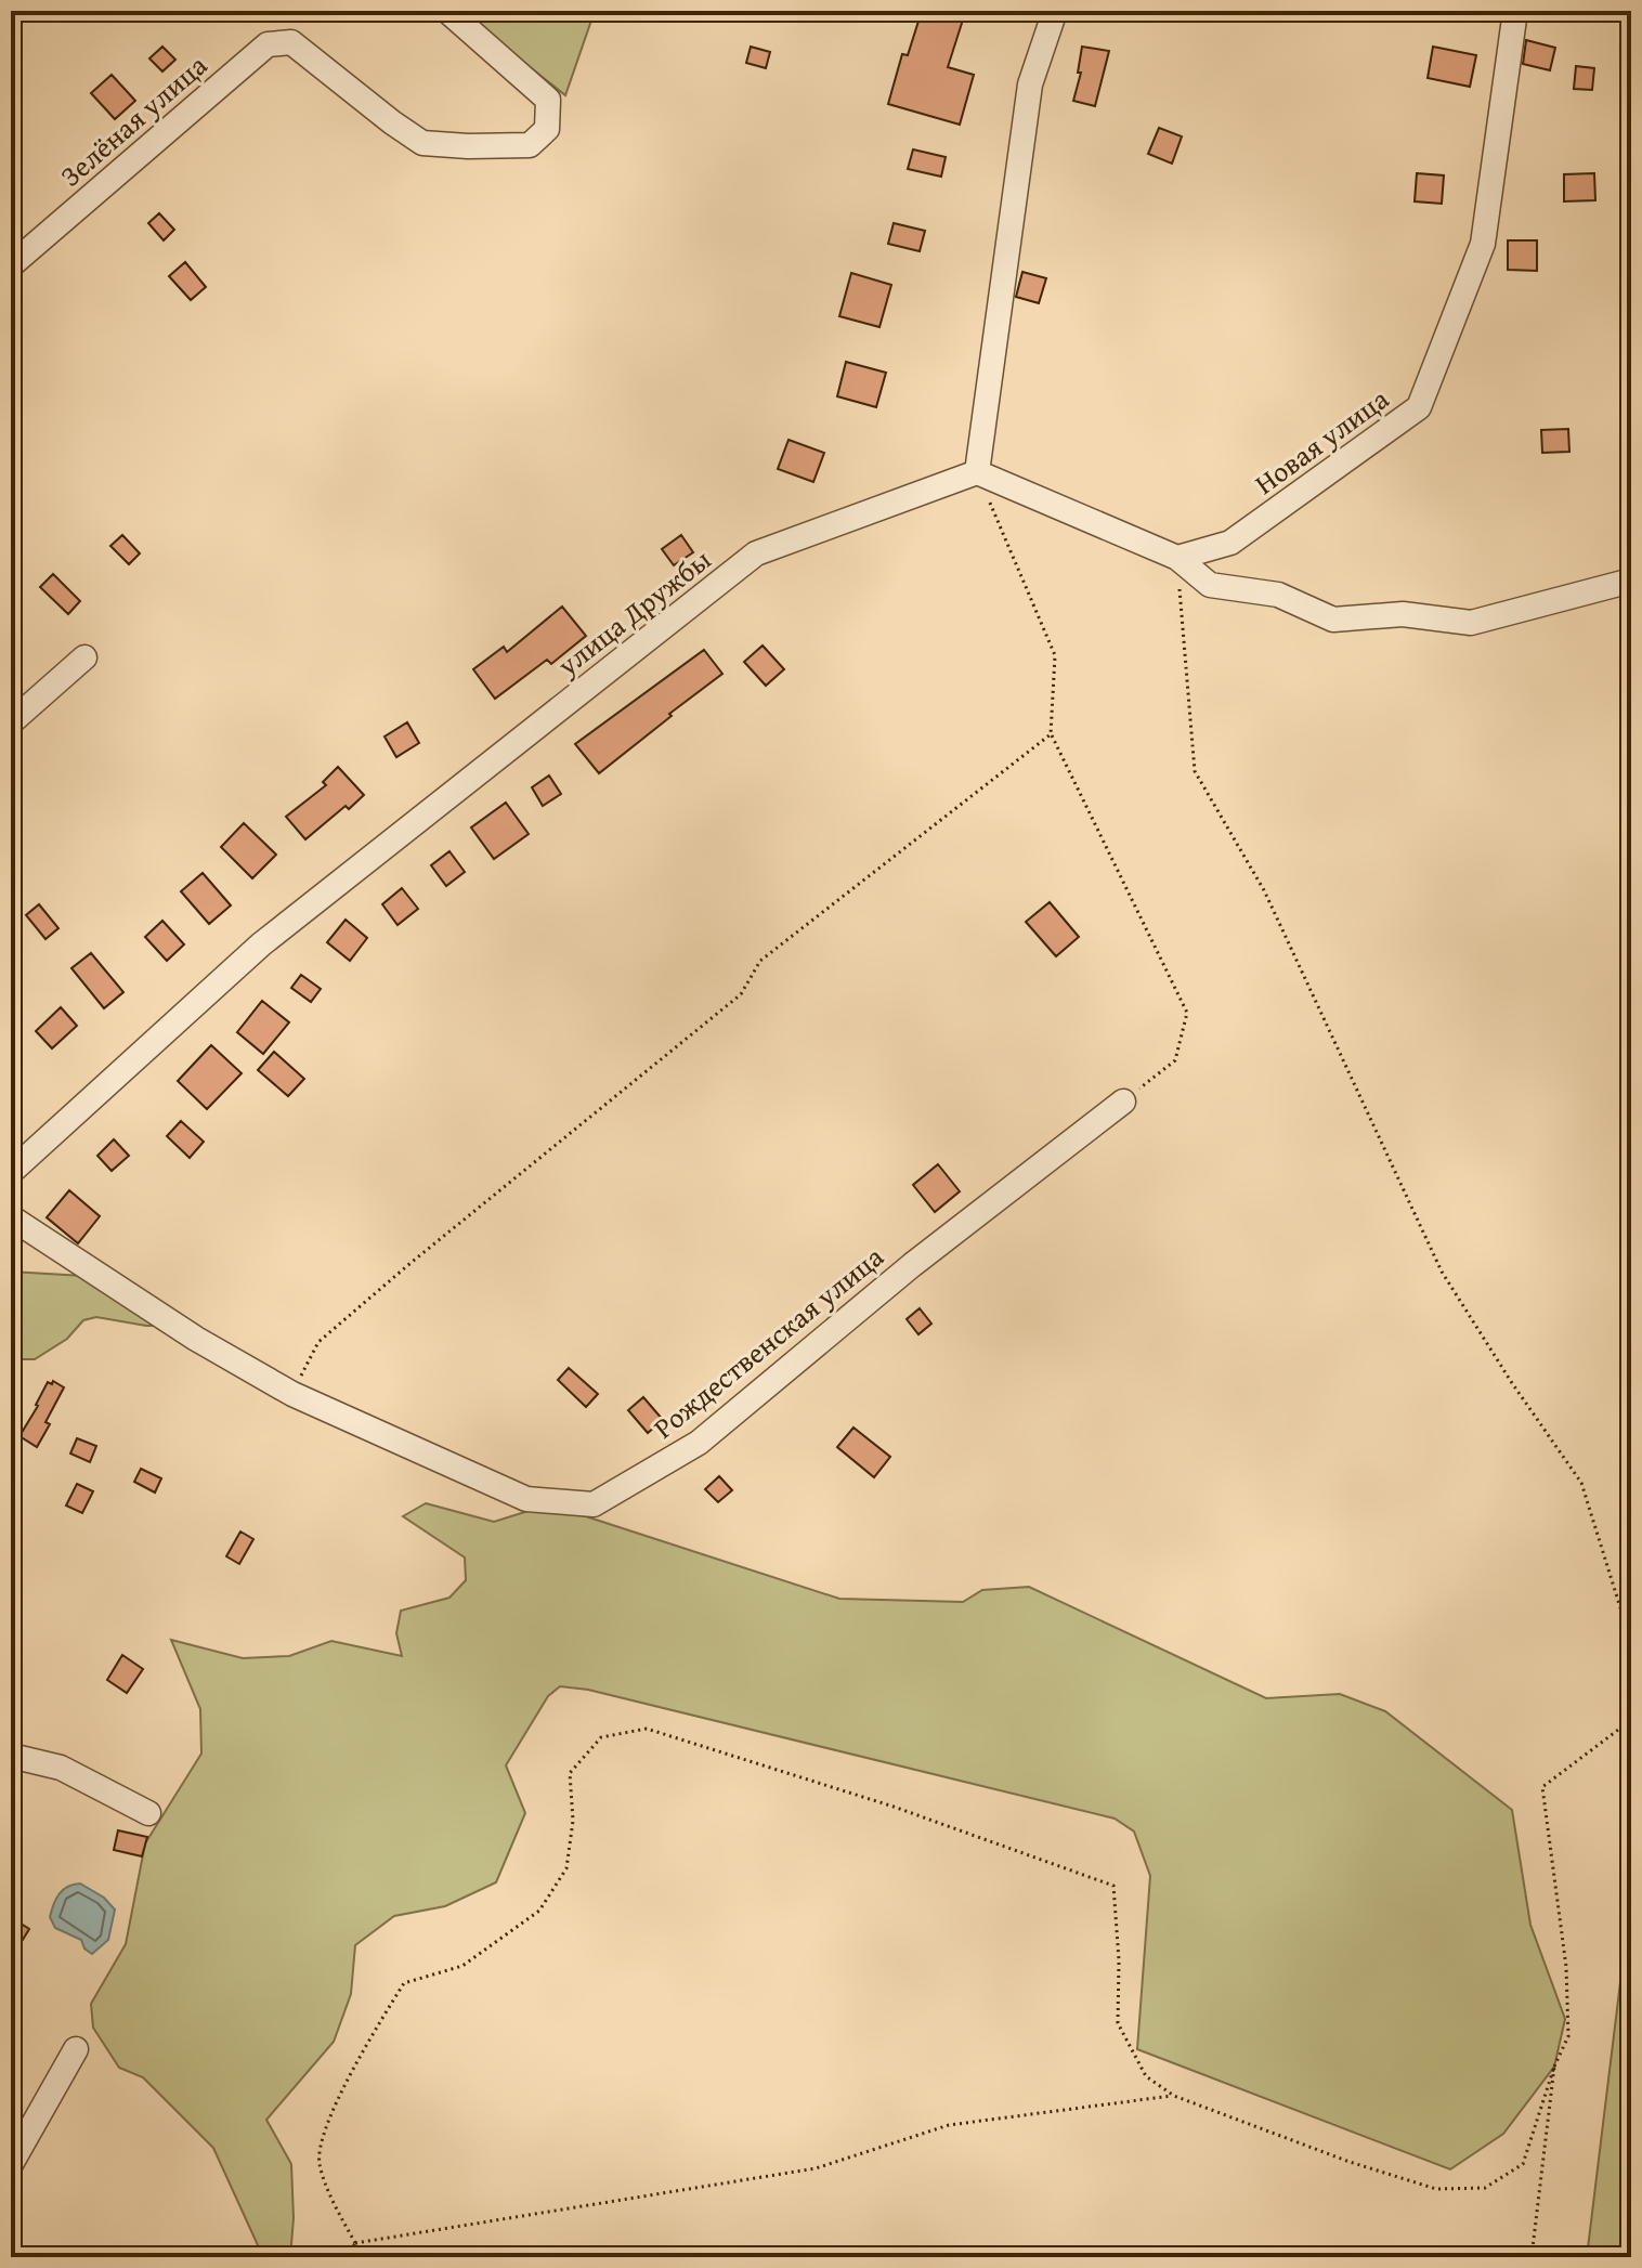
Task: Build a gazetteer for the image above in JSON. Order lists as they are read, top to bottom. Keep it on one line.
{"streets":{"street":["Зелёная улица","Новая улица","улица Дружбы","Рождественская улица"]}}
